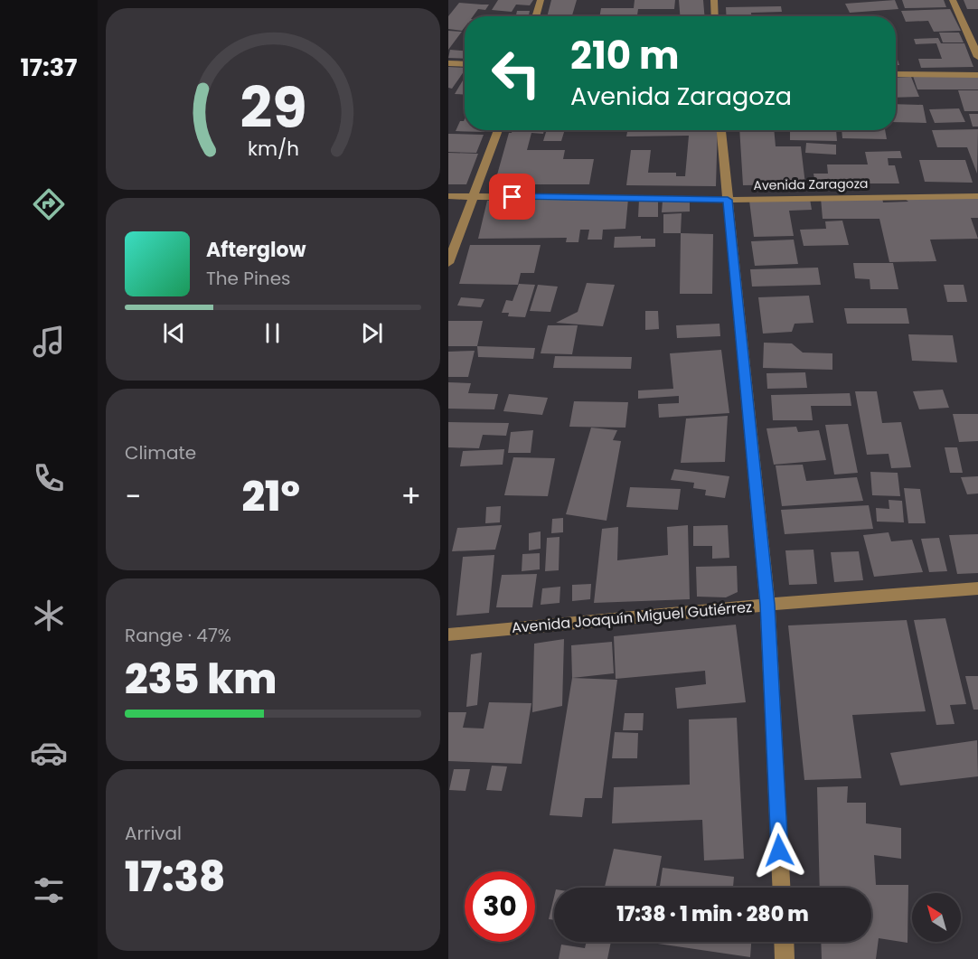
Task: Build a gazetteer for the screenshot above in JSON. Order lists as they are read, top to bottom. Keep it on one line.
{"streets":{"street":["Avenida Zaragoza","Avenida Joaquín Miguel Gutiérrez"]},"north":"top left","page":{"tabs":"17:37","turn":["210 m","Avenida Zaragoza"],"song":["Afterglow","The Pines"],"tile":["Climate",["Range · 47%","235 km"],["Arrival","17:38"]],"heat":["−","21°","+"],"limit":"30","trip":"17:38 · 1 min · 280 m","gauge":["29","km/h"]}}
